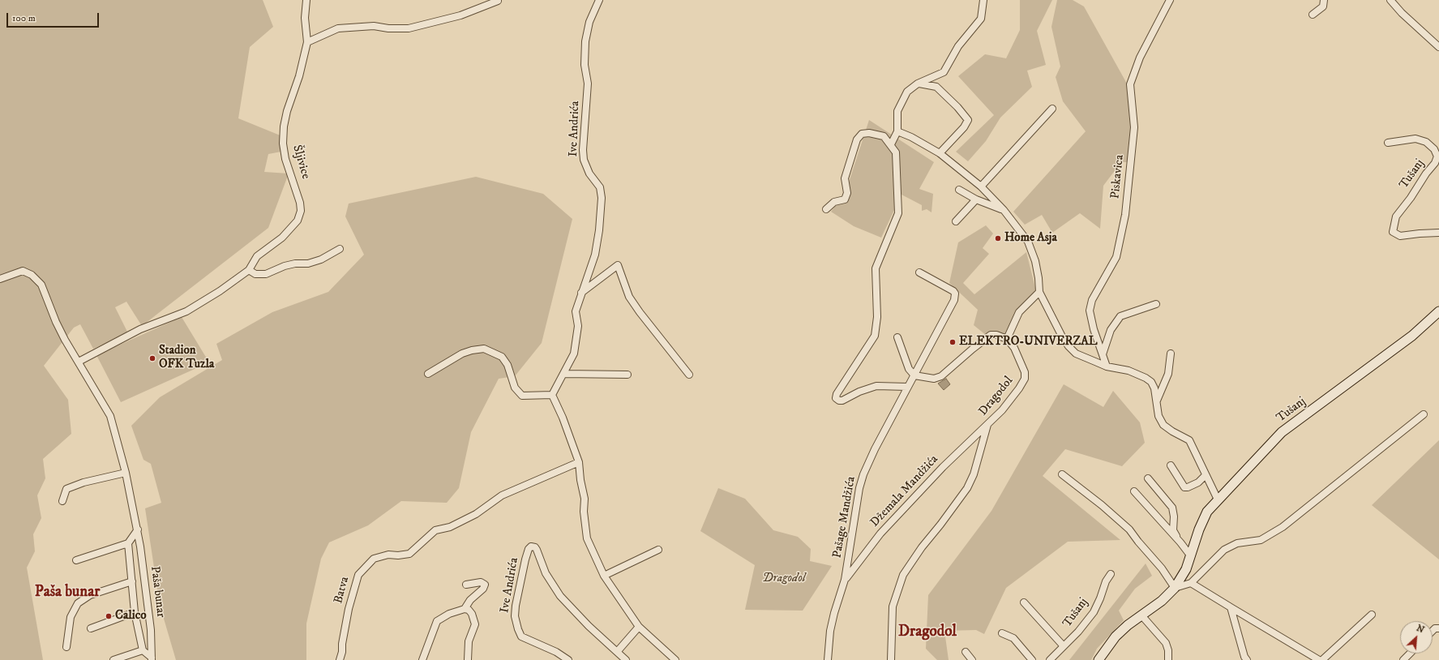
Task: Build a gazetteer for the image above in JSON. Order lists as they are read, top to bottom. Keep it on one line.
{"streets":{"street":["Ive Andrića","Šljivice","Tušanj","Piskavica","Dragodol","Džemala Mandžića","Pašage Mandžića","Batva","Paša bunar"]},"crossings":[["Šljivice","Paša bunar"],["Dragodol","Džemala Mandžića"],["Džemala Mandžića","Pašage Mandžića"]],"districts":["Paša bunar","Dragodol"],"parks":["Dragodol"],"places":["Home Asja","ELEKTRO-UNIVERZAL","Stadion OFK Tuzla","Calico"],"scale_bar":"100 m","north":"top right"}
